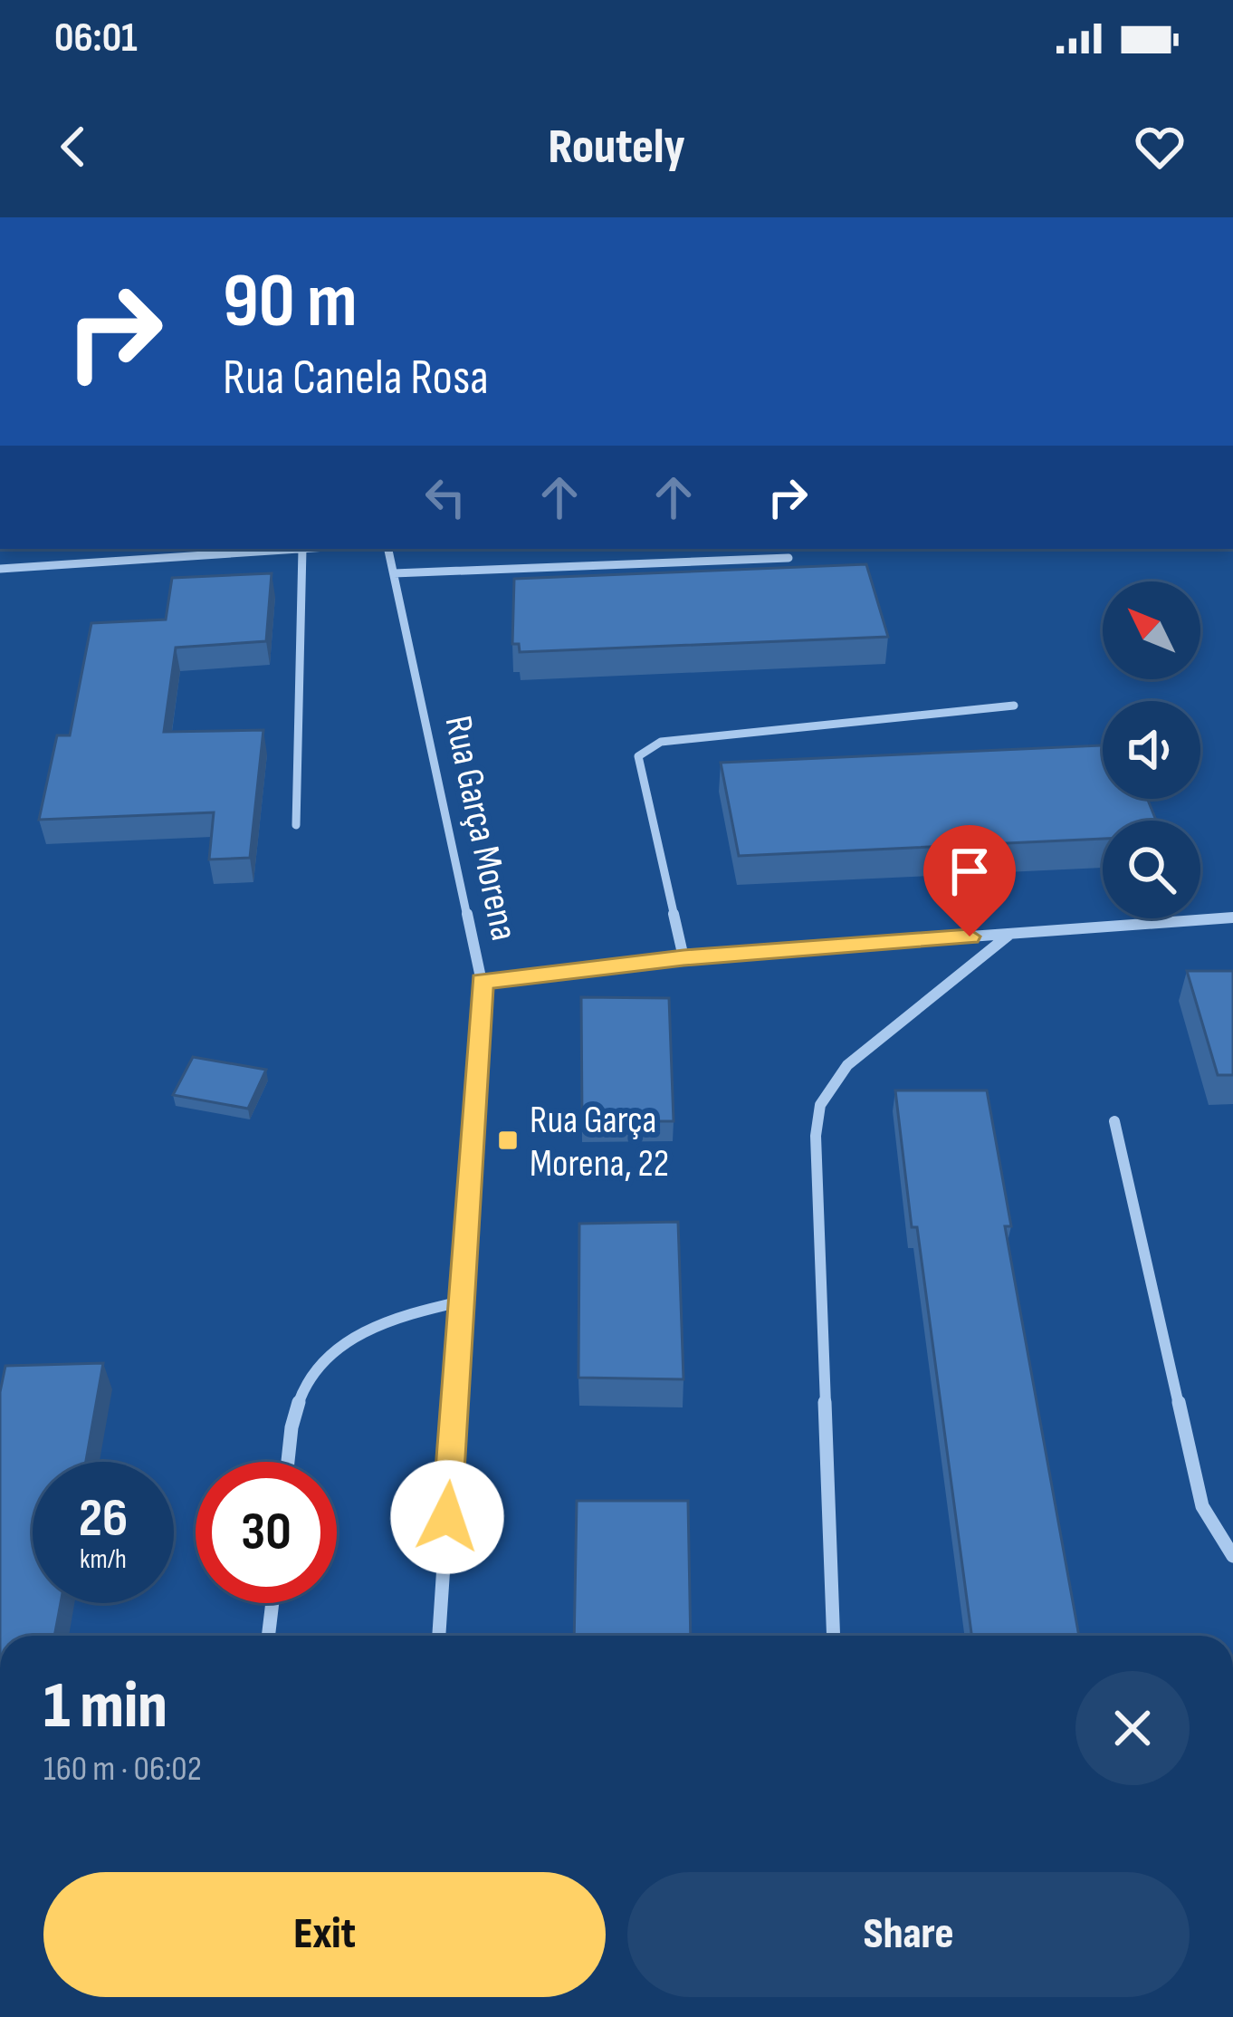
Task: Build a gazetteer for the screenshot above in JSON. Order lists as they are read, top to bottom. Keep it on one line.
{"streets":{"street":["Rua Garça Morena"]},"places":{"transit":["Rua Garça Morena, 22"]},"north":"top left","page":{"status":"06:01","header":"Routely","turn":["90 m","Rua Canela Rosa"],"speed":"26 km/h","limit":"30","heading":["1 min","160 m · 06:02"],"buttons":["Exit","Share"]}}
